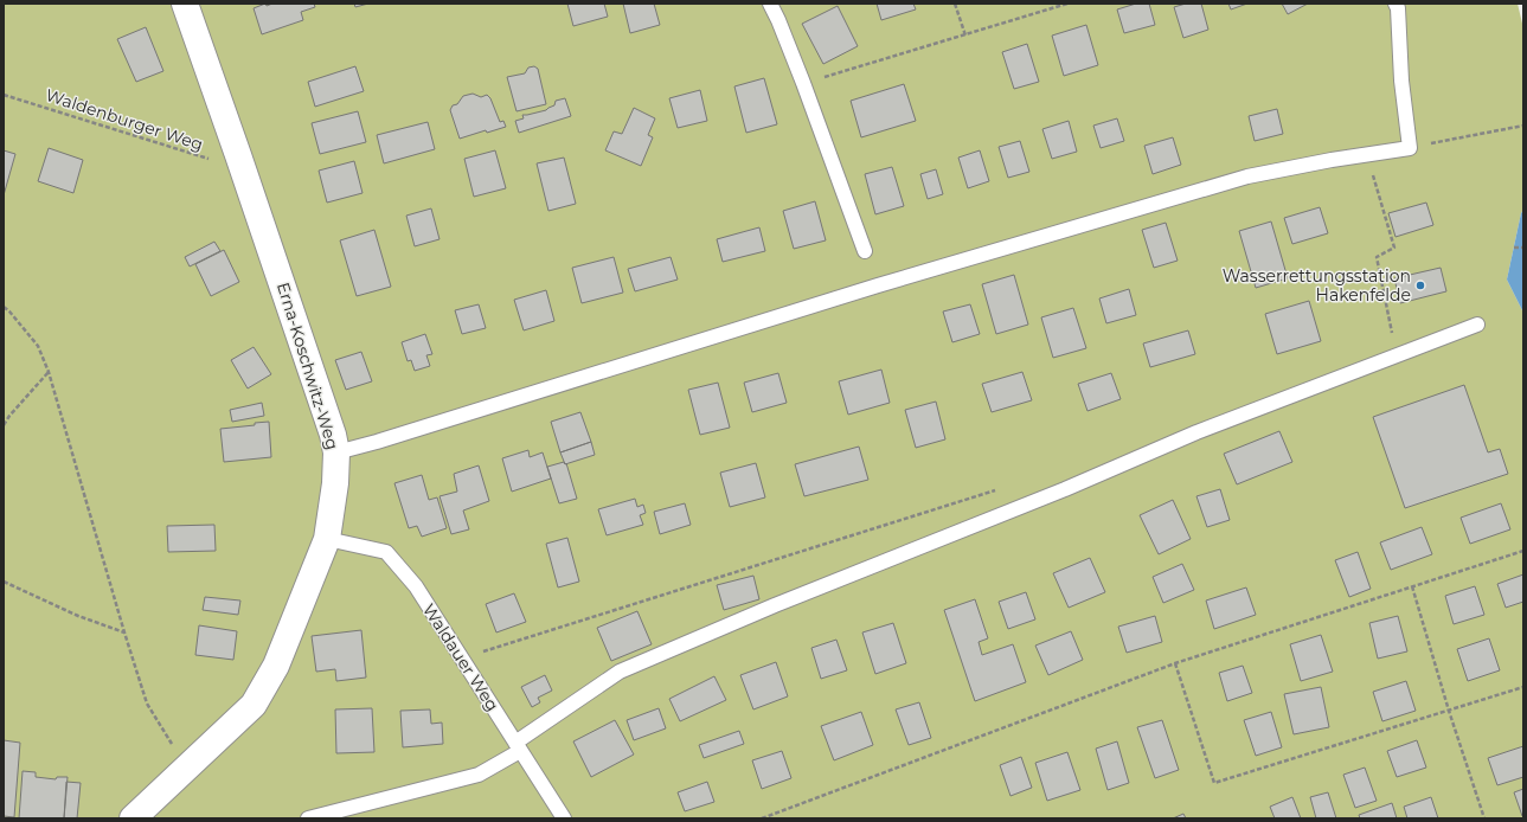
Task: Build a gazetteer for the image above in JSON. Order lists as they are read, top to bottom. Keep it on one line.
{"streets":{"street":["Erna-Koschwitz-Weg"],"lane":["Waldauer Weg"],"path":["Waldenburger Weg"]},"crossings":[["Waldenburger Weg","Erna-Koschwitz-Weg"],["Erna-Koschwitz-Weg","Waldauer Weg"]],"places":["Wasserrettungsstation Hakenfelde"]}
